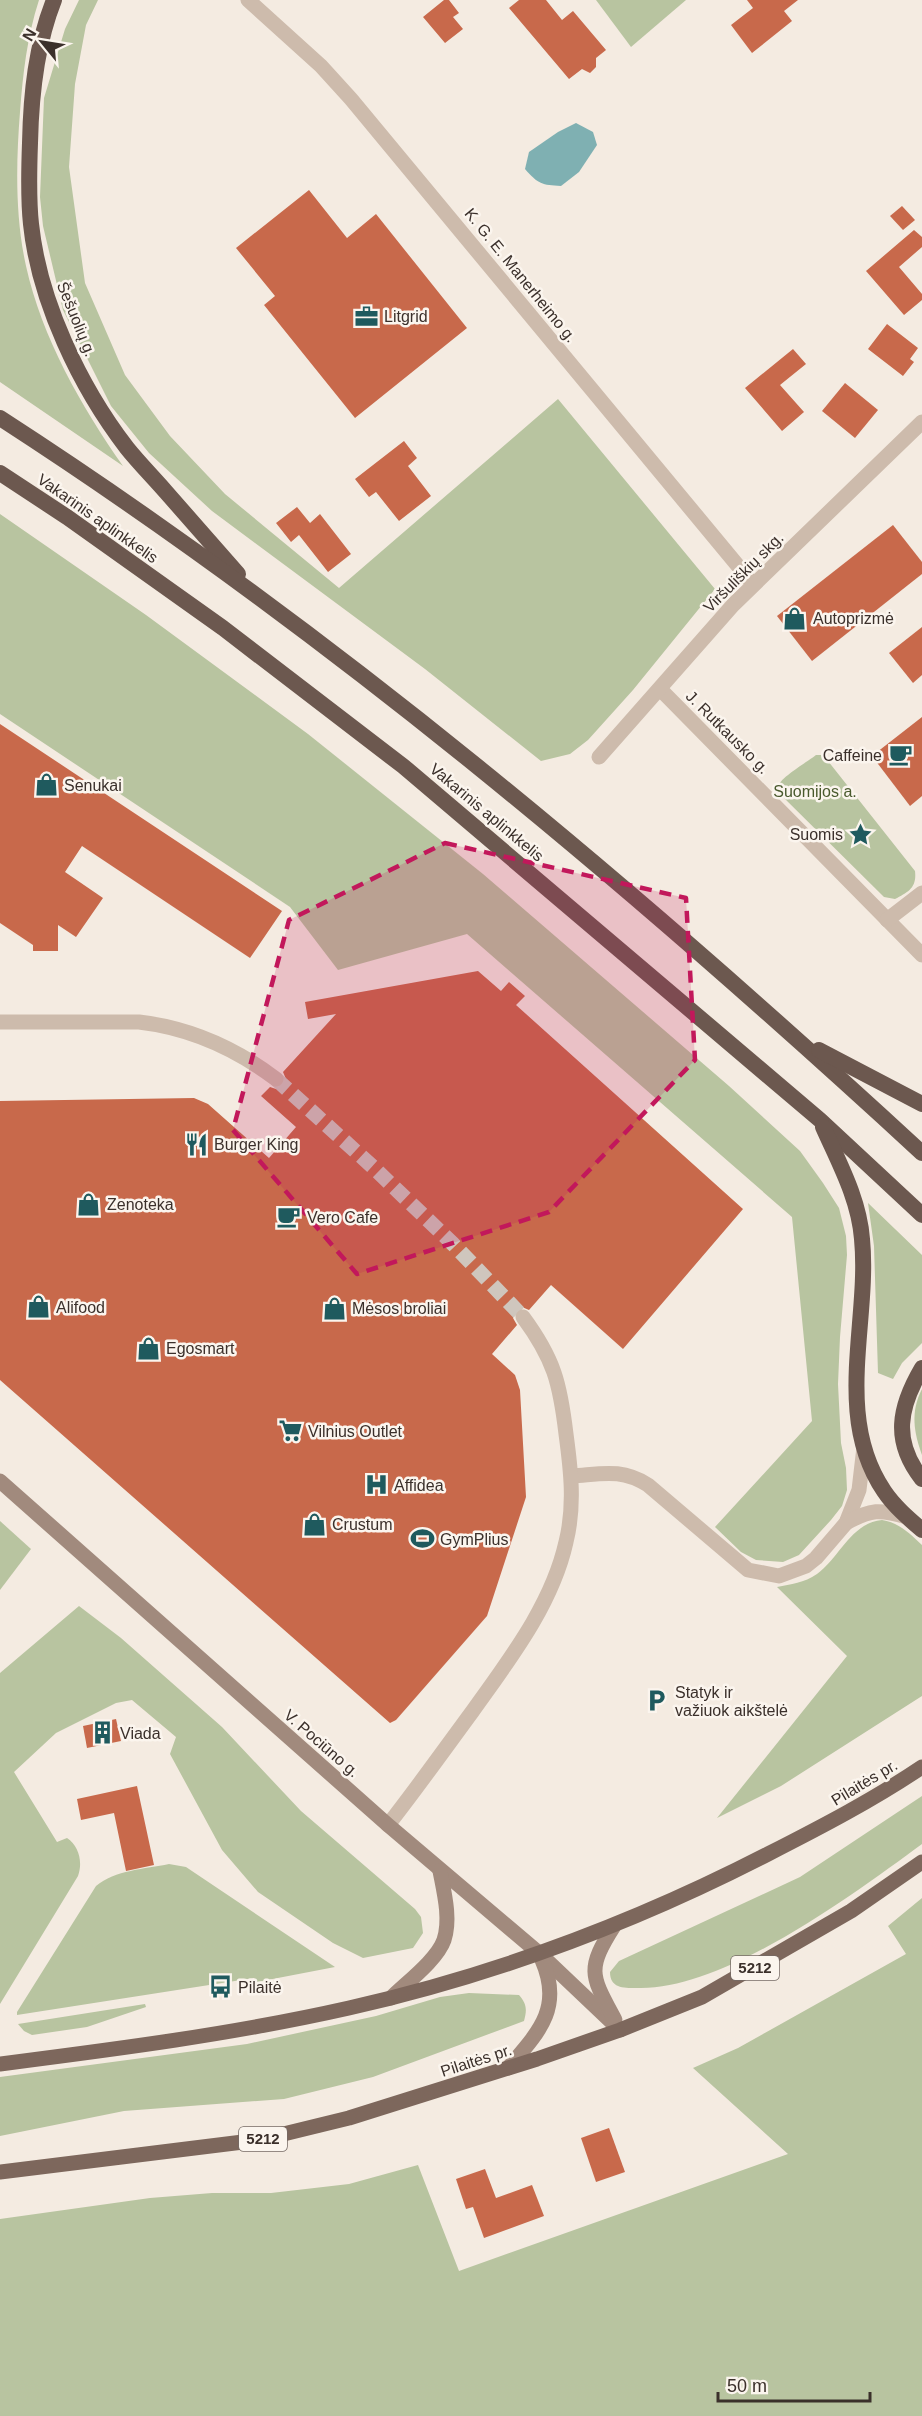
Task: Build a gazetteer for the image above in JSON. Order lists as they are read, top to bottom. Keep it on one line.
{"streets":{"highway":["Šešuolių g.","Vakarinis aplinkkelis"],"main road":["V. Pociūno g.","Pilaitės pr.","5212"],"street":["K. G. E. Manerheimo g.","Viršuliškių skg.","J. Rutkausko g."]},"crossings":[["K. G. E. Manerheimo g.","Viršuliškių skg."],["Šešuolių g.","Vakarinis aplinkkelis"],["Viršuliškių skg.","J. Rutkausko g."],["V. Pociūno g.","Pilaitės pr."]],"parks":["Suomijos a."],"places":{"office":["Litgrid"],"shop":["Autoprizmė","Senukai","Zenoteka","Alifood","Mėsos broliai","Egosmart","Crustum"],"cafe":["Caffeine","Vero Cafe"],"place":["Suomis"],"restaurant":["Burger King"],"supermarket":["Vilnius Outlet"],"hospital":["Affidea"],"sports":["GymPlius"],"parking":["Statyk ir važiuok aikštelė"],"building":["Viada"],"bus stop":["Pilaitė"]},"scale_bar":"50 m","north":"top left"}
